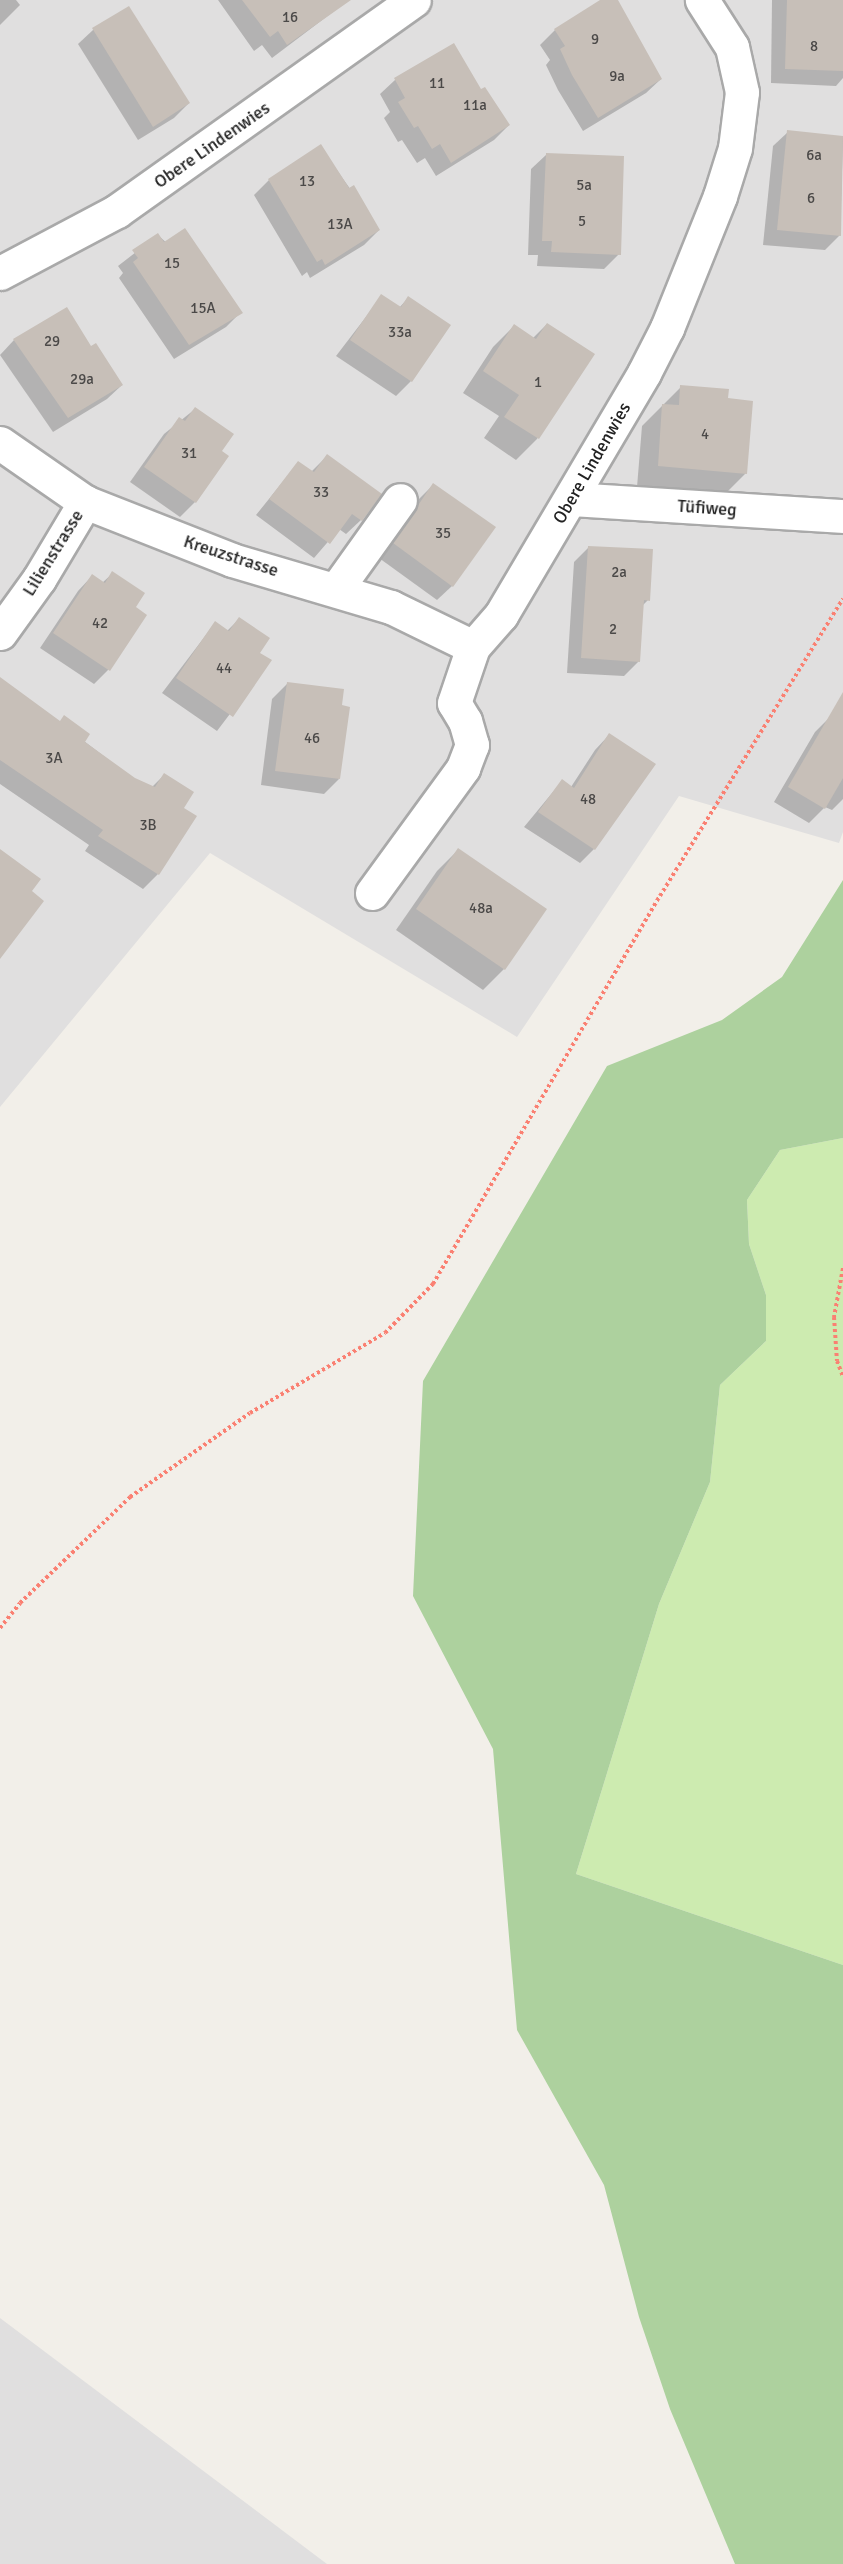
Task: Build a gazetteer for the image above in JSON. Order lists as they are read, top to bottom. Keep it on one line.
{"streets":{"street":["Obere Lindenwies","Tüfiweg","Lilienstrasse","Kreuzstrasse"]},"crossings":[["Obere Lindenwies","Tüfiweg"],["Obere Lindenwies","Kreuzstrasse"],["Lilienstrasse","Kreuzstrasse"]],"house_numbers":["16","9","8","9a","11","11a","6a","13","5a","6","5","13A","15","15A","33a","29","29a","1","4","31","33","35","2a","42","2","44","46","3A","48","3B","48a"]}
